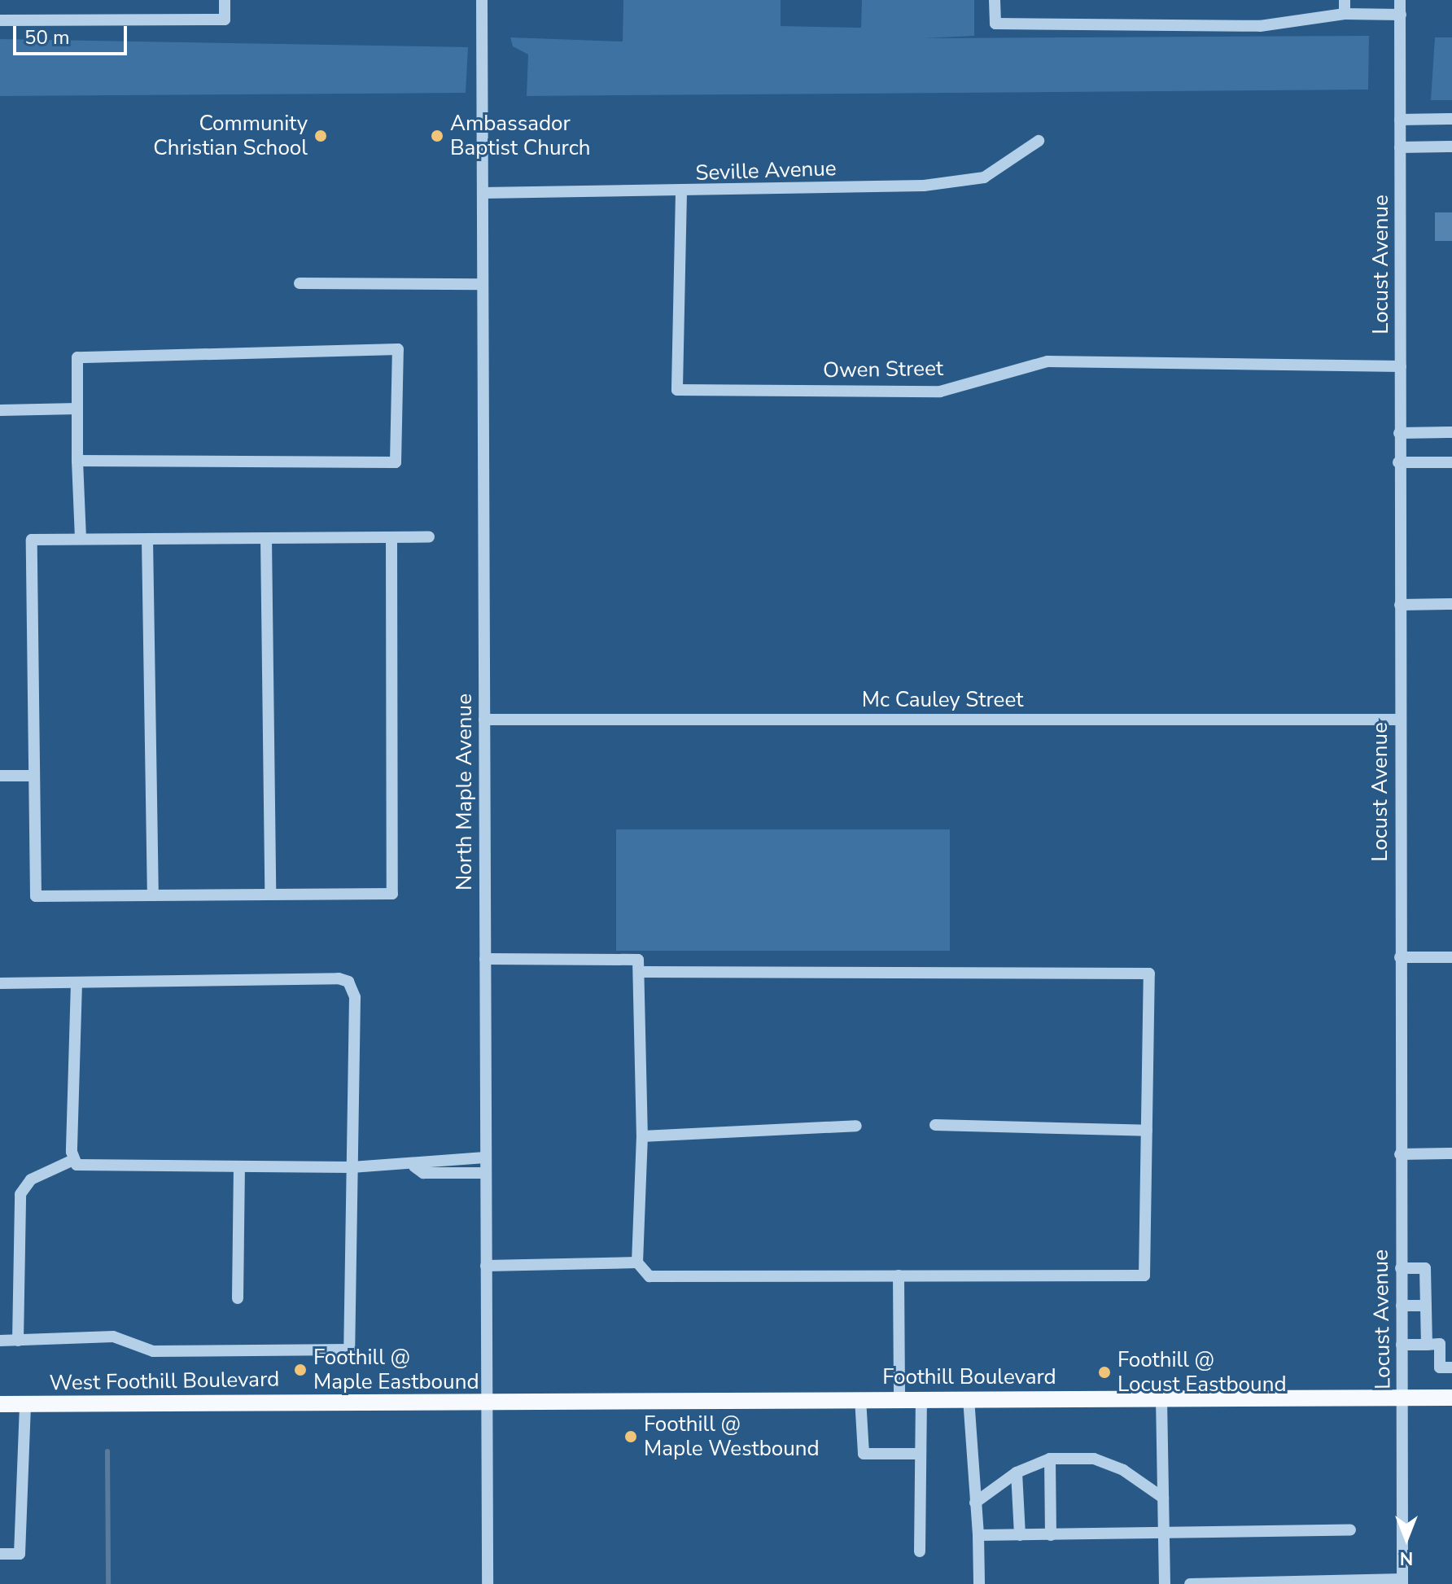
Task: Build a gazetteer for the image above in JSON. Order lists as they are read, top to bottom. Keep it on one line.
{"streets":{"main road":["Foothill Boulevard","West Foothill Boulevard"],"street":["Seville Avenue","Locust Avenue","Owen Street","Mc Cauley Street","North Maple Avenue"]},"crossings":[["Seville Avenue","Owen Street"],["Seville Avenue","North Maple Avenue"],["Locust Avenue","Owen Street"],["Locust Avenue","Mc Cauley Street"],["Locust Avenue","Foothill Boulevard"],["Mc Cauley Street","North Maple Avenue"],["North Maple Avenue","Foothill Boulevard"],["North Maple Avenue","West Foothill Boulevard"],["Foothill Boulevard","West Foothill Boulevard"]],"places":["Community Christian School","Ambassador Baptist Church","Foothill @ Maple Eastbound","Foothill @ Locust Eastbound","Foothill @ Maple Westbound"],"scale_bar":"50 m","north":"bottom"}
